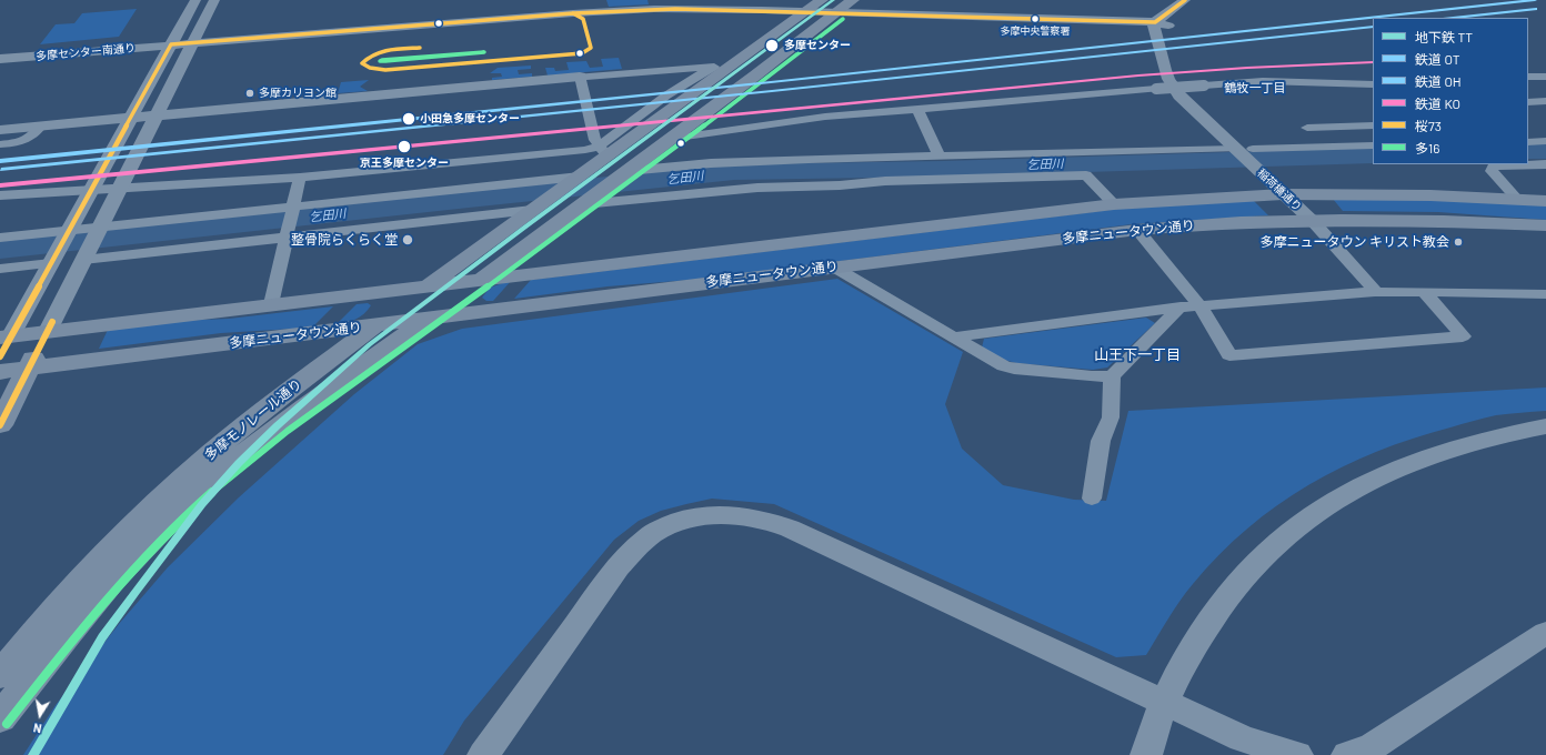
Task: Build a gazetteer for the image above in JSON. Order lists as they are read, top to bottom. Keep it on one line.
{"streets":{"main road":["多摩ニュータウン通り","多摩モノレール通り"],"street":["多摩センター南通り","稲荷橋通り"]},"crossings":[["稲荷橋通り","多摩ニュータウン通り"],["多摩ニュータウン通り","多摩モノレール通り"]],"districts":["鶴牧一丁目","山王下一丁目"],"water":["乞田川"],"places":["多摩中央警察署","多摩センター","多摩カリヨン館","小田急多摩センター","京王多摩センター","整骨院らくらく堂","多摩ニュータウン キリスト教会"],"lines":["metro line TT","rail line OT","transit line 桜73","rail line OH","transit line 多16","rail line KO"],"legend":["地下鉄 TT","鉄道 OT","鉄道 OH","鉄道 KO","桜73","多16"],"north":"bottom"}
